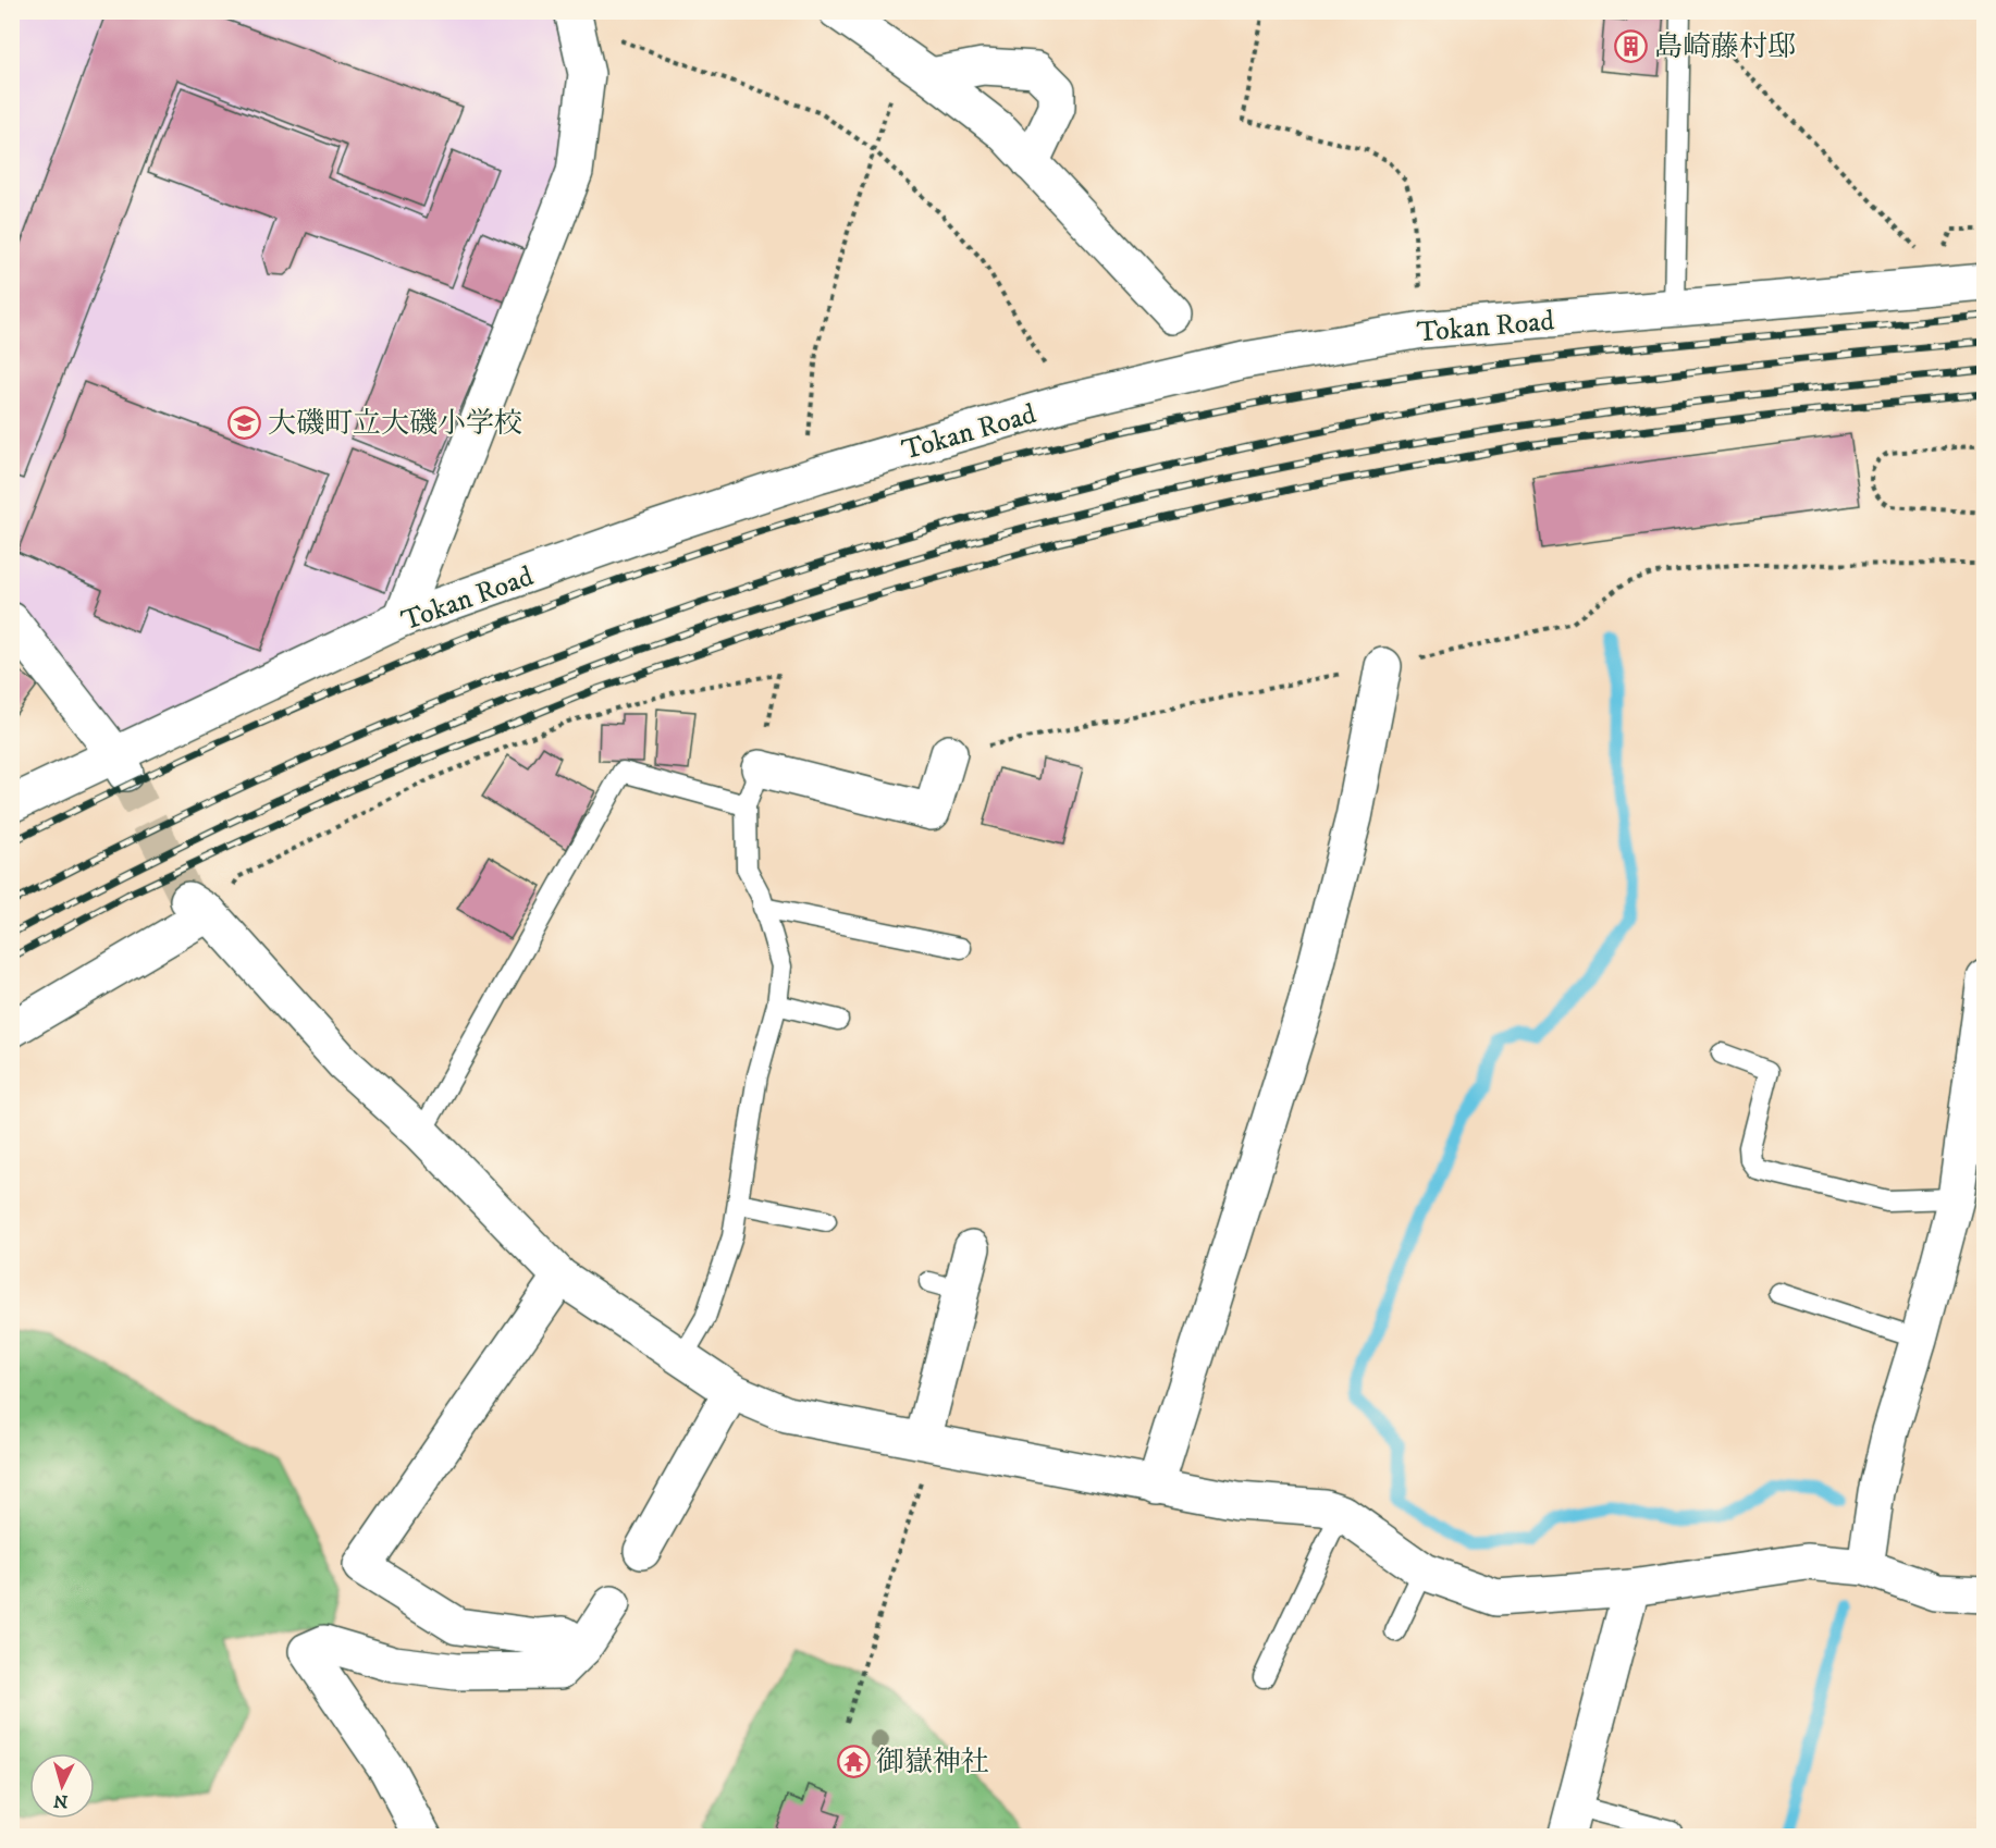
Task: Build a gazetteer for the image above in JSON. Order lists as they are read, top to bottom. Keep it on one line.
{"streets":{"street":["Tokan Road"]},"places":{"building":["島崎藤村邸"],"school or university":["大磯町立大磯小学校"],"temple":["御嶽神社"]},"north":"bottom"}
